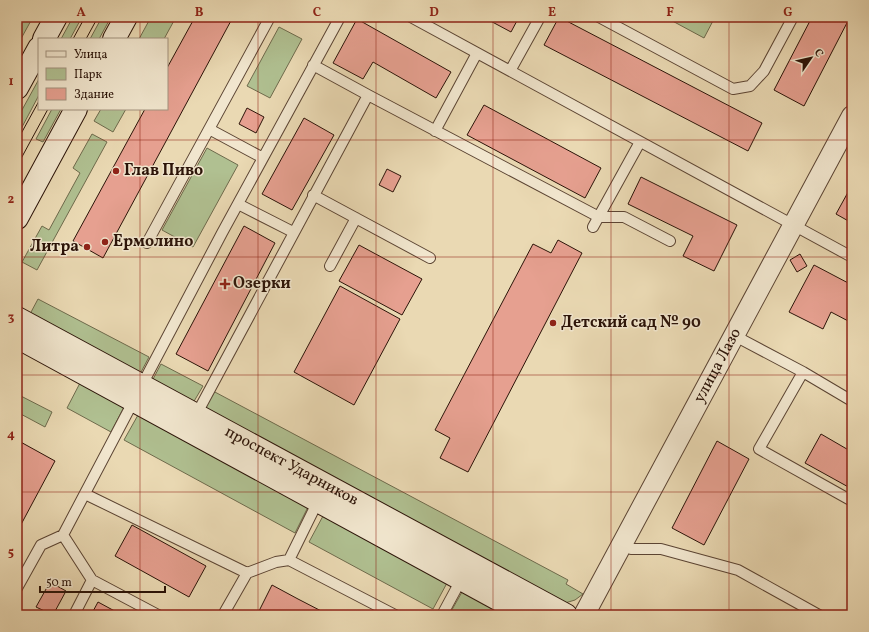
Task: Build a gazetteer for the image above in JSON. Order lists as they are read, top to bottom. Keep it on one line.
{"streets":{"street":["улица Лазо","проспект Ударников"]},"places":{"other":["Глав Пиво","Ермолино","Литра","Детский сад № 90"],"health":["Озерки"]},"legend":["Улица","Парк","Здание"],"scale_bar":"50 m","north":"top right","grid":{"columns":["A","B","C","D","E","F","G"],"rows":["1","2","3","4","5"]}}
